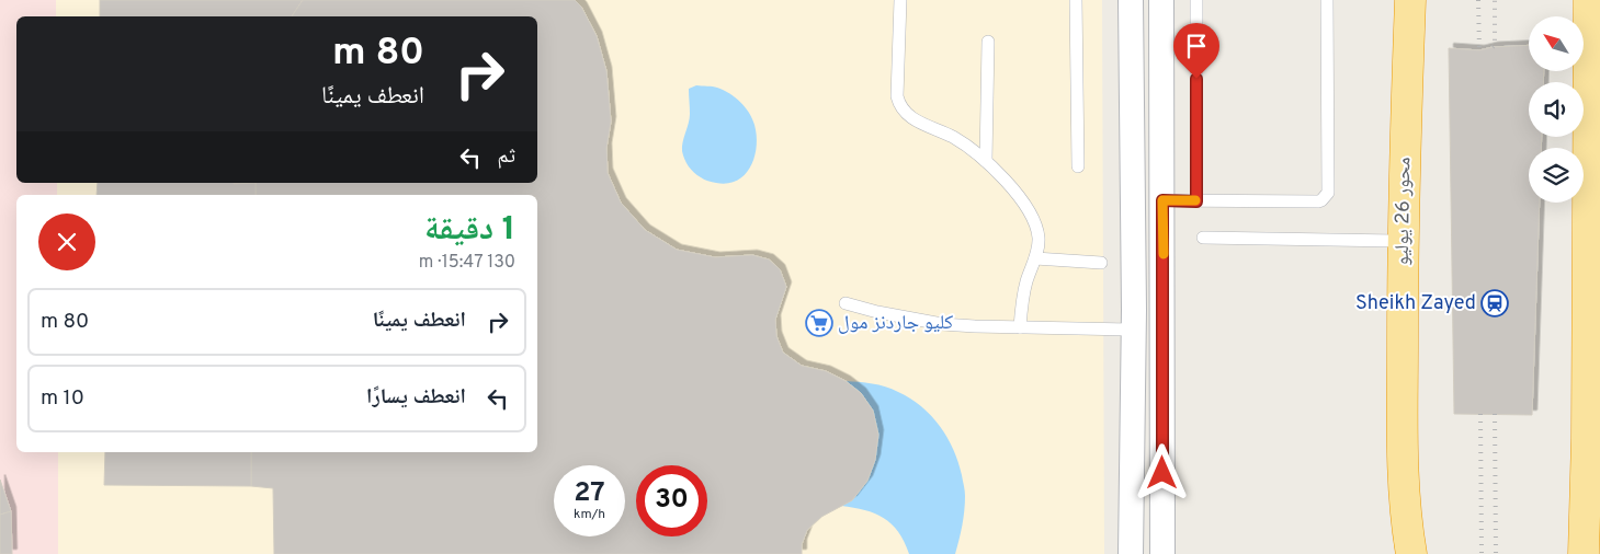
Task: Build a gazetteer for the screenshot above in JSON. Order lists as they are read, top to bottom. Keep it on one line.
{"streets":{"highway":["محور 26 يوليو"]},"places":{"station":["Sheikh Zayed"],"supermarket":["كليو جاردنز مول"]},"north":"top left","page":{"turn":["80 m","انعطف يمينًا"],"then":"ثم","heading":["1 دقيقة","130 m · 15:47"],"list":[{"name":"انعطف يمينًا","value":"80 m"},{"name":"انعطف يسارًا","value":"10 m"}],"speed":"27 km/h","limit":"30"}}
